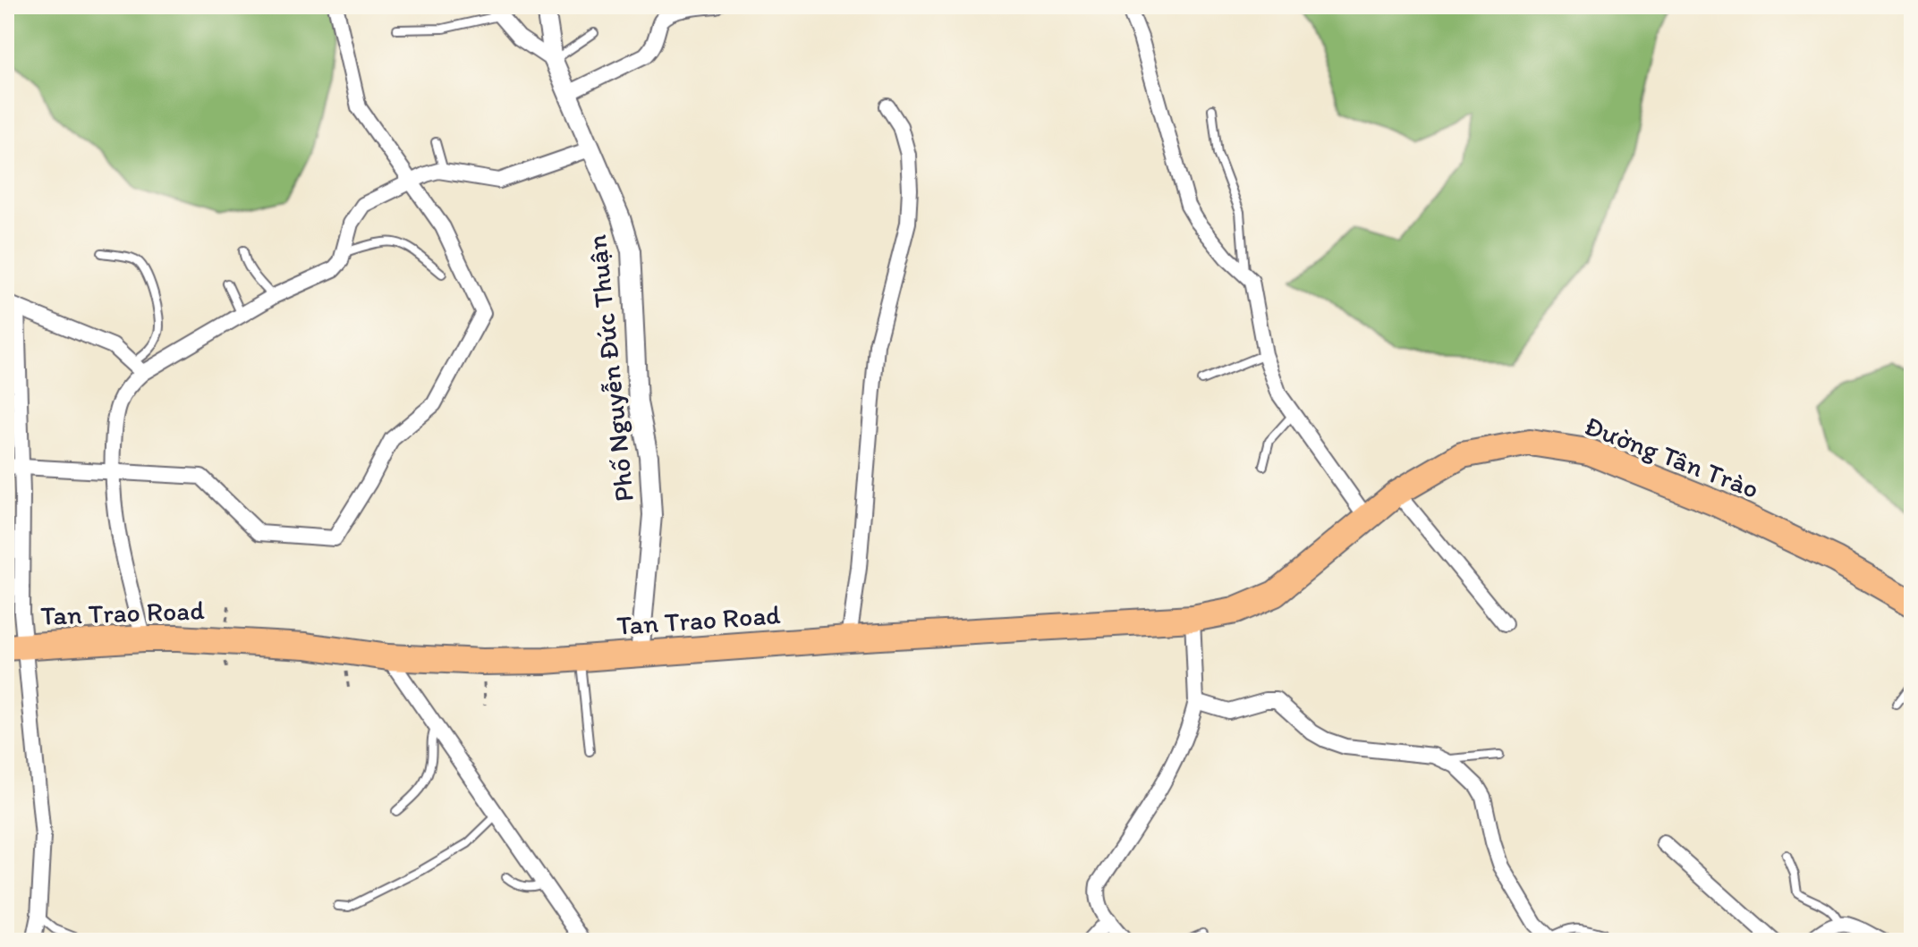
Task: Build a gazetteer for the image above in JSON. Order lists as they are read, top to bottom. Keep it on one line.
{"streets":{"highway":["Đường Tân Trào","Tan Trao Road"],"street":["Phố Nguyễn Đức Thuận"]},"crossings":[["Phố Nguyễn Đức Thuận","Tan Trao Road"],["Đường Tân Trào","Tan Trao Road"]]}
